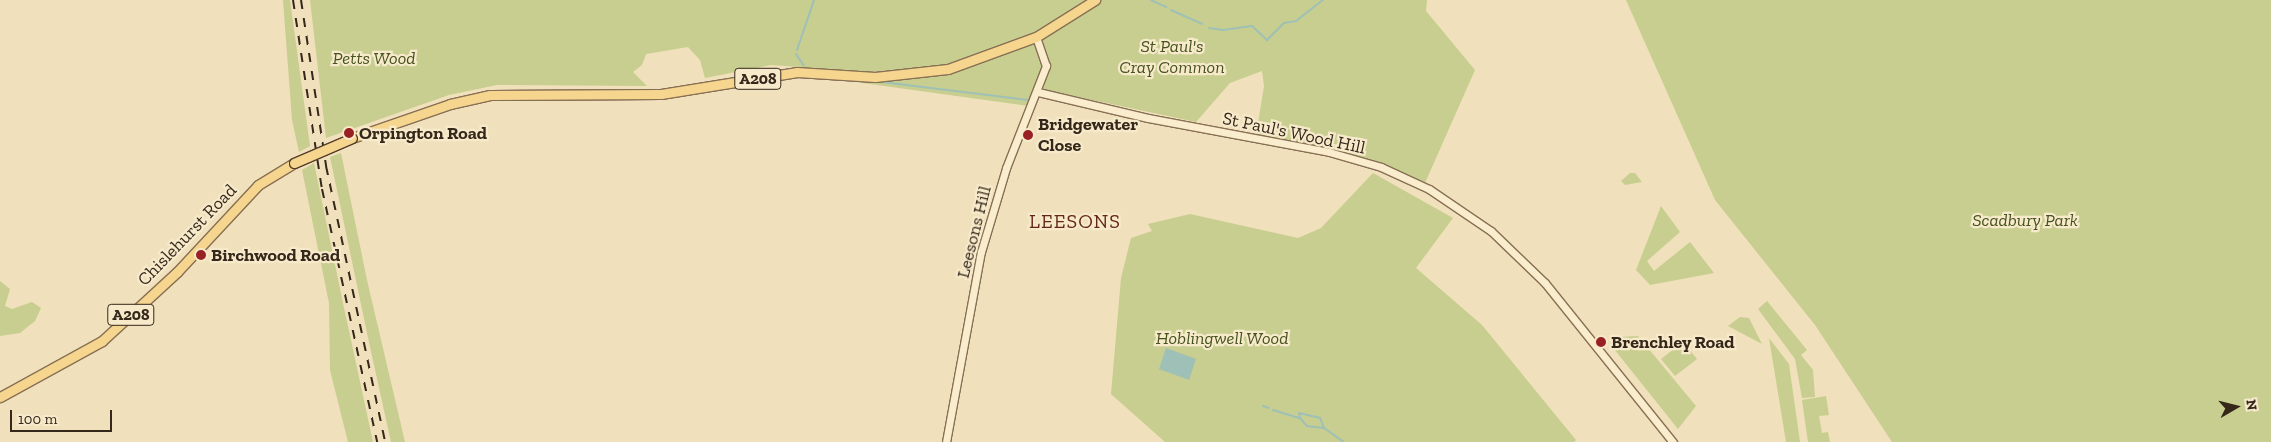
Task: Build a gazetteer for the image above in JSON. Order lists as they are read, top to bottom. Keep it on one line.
{"streets":{"main road":["A208","Chislehurst Road"],"street":["St Paul's Wood Hill","Leesons Hill"]},"crossings":[["A208","Leesons Hill"],["A208","Chislehurst Road"],["St Paul's Wood Hill","Leesons Hill"],["Leesons Hill","Chislehurst Road"]],"districts":["LEESONS"],"parks":["St Paul's Cray Common","Petts Wood","Scadbury Park","Hoblingwell Wood"],"places":["Orpington Road","Bridgewater Close","Birchwood Road","Brenchley Road"],"scale_bar":"100 m","north":"right"}
